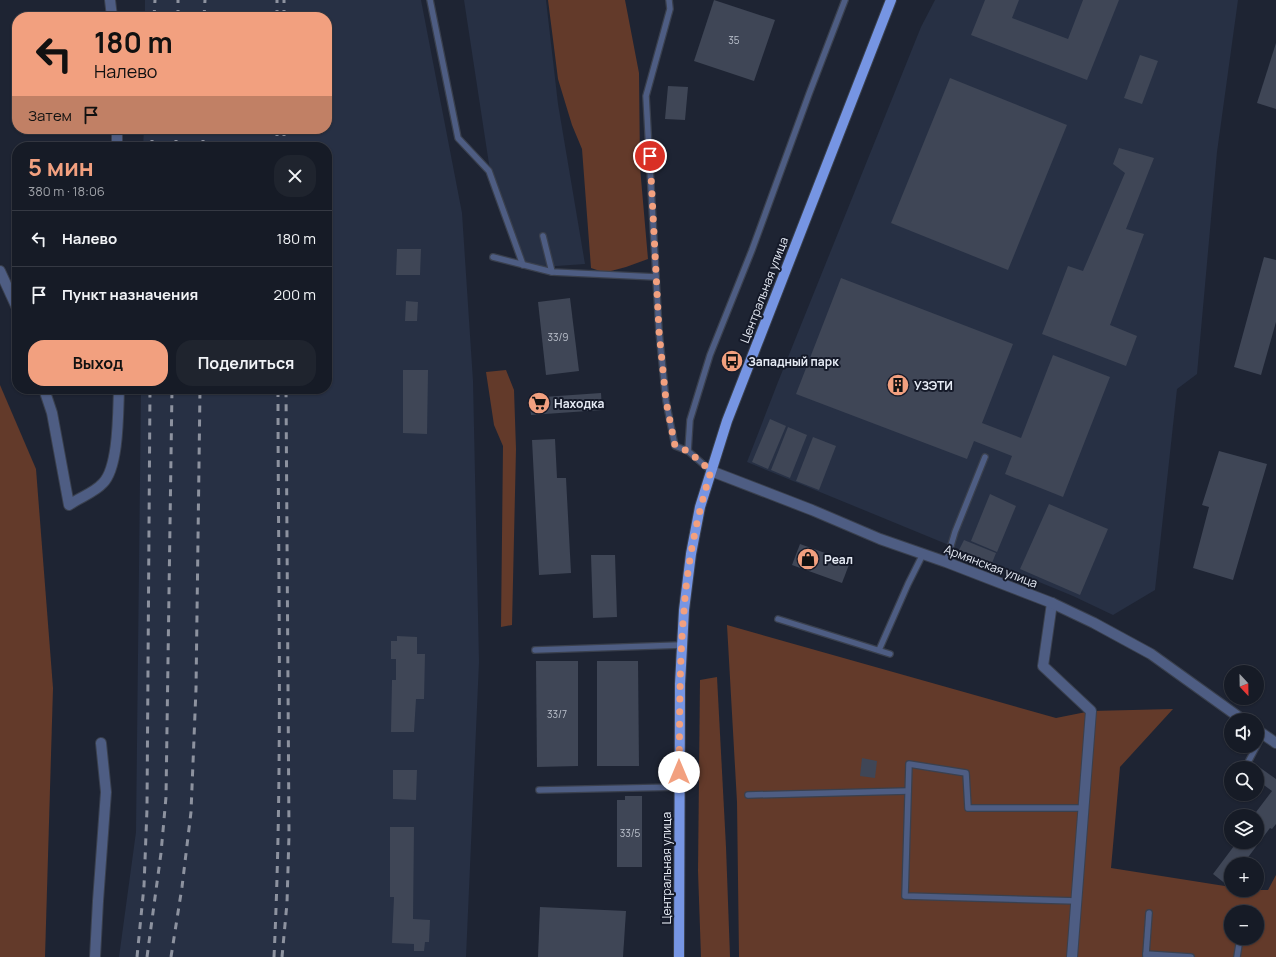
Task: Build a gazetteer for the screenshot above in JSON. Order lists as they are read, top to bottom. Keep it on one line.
{"streets":{"main road":["Центральная улица"],"street":["Армянская улица"]},"crossings":[["Центральная улица","Армянская улица"]],"places":{"bus stop":["Западный парк"],"building":["УЗЭТИ"],"supermarket":["Находка"],"shop":["Реал"]},"house_numbers":["35","33/9","33/7","33/5"],"north":"bottom","page":{"turn":["180 m","Налево"],"then":"Затем","heading":["5 мин","380 m · 18:06"],"list":[{"name":"Налево","value":"180 m"},{"name":"Пункт назначения","value":"200 m"}],"buttons":["Выход","Поделиться"],"map_buttons":["+","−"]}}
